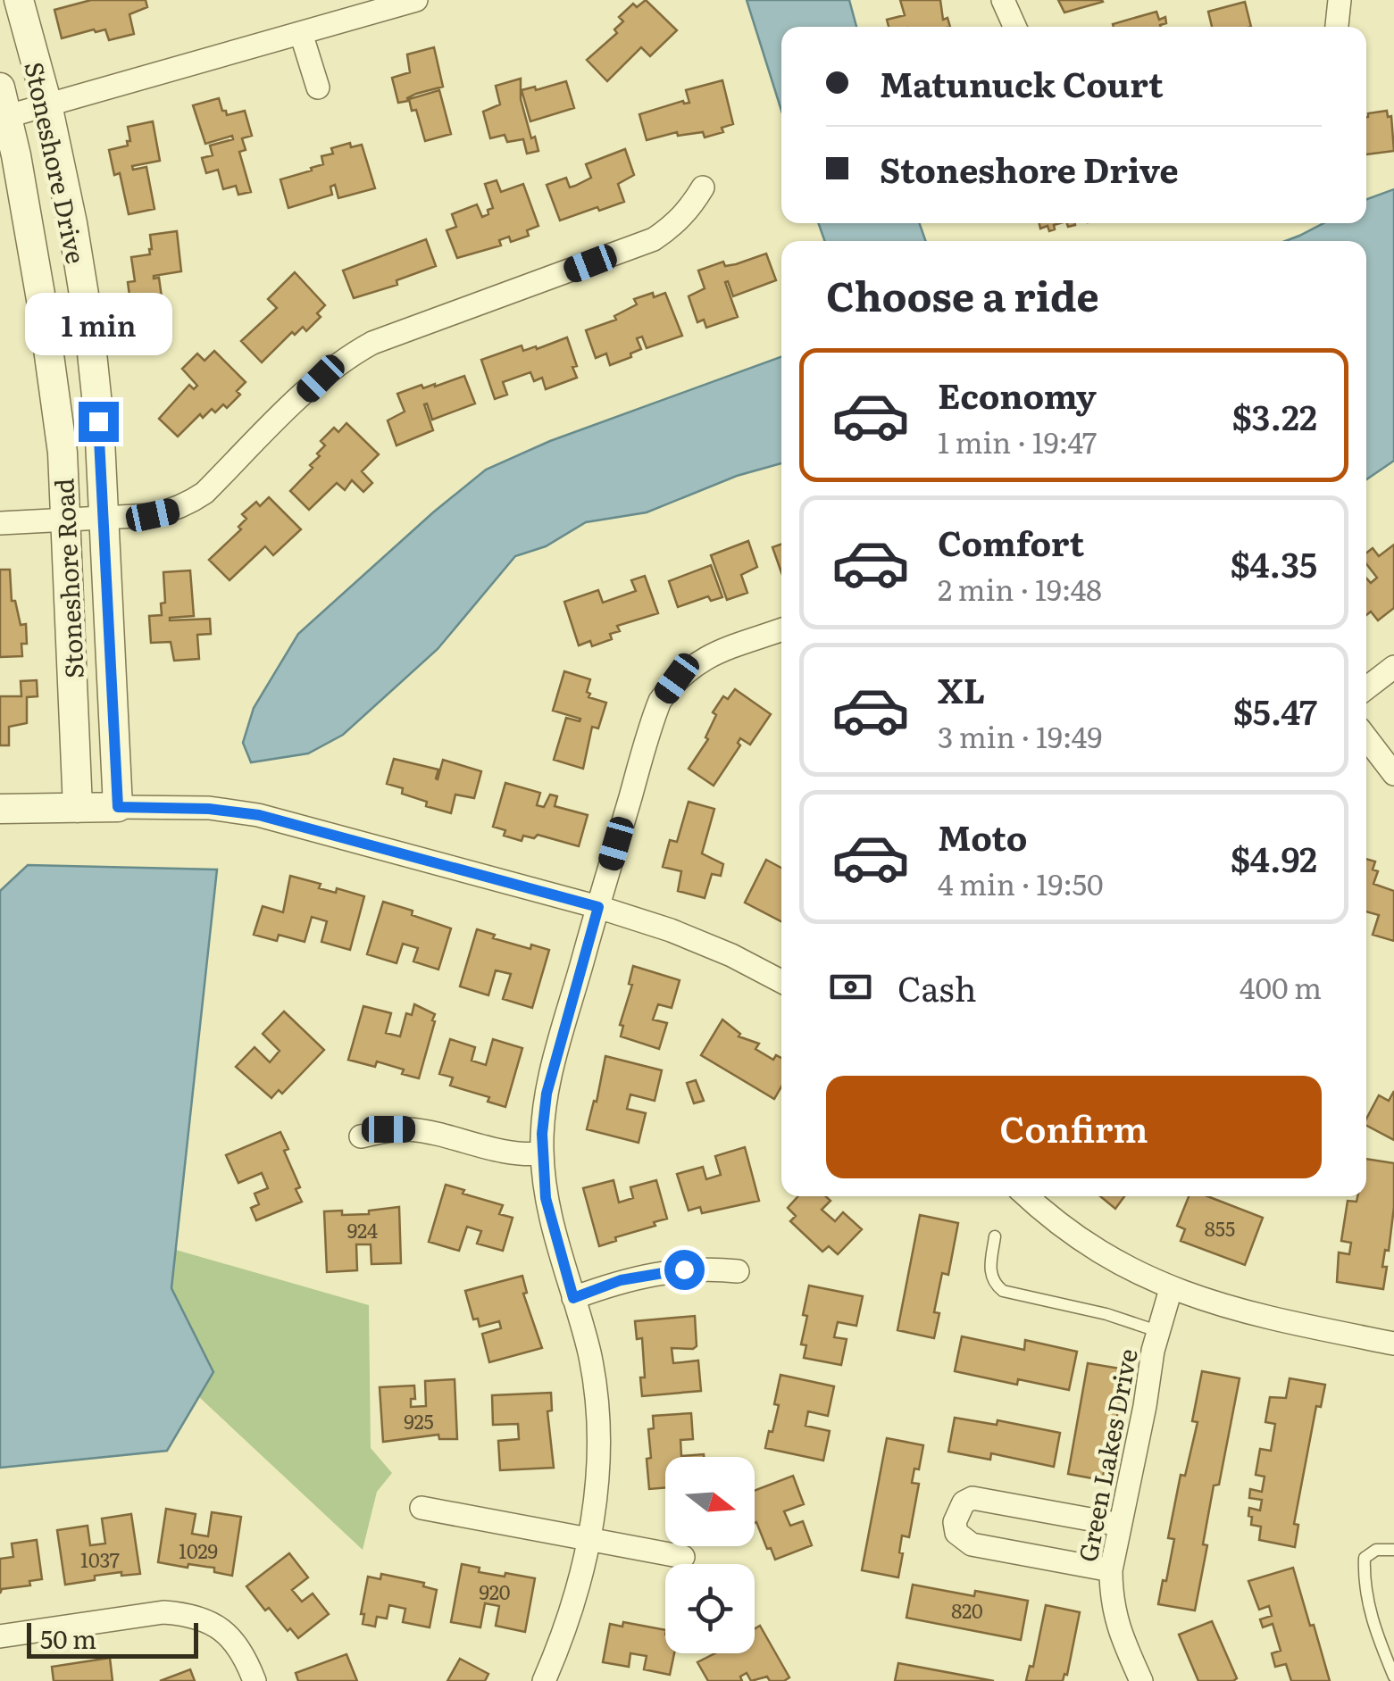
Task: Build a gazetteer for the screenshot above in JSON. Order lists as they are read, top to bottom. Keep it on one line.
{"streets":{"street":["Stoneshore Drive","Stoneshore Road","Green Lakes Drive"]},"house_numbers":["855","924","925","1029","1037","920","820"],"scale_bar":"50 m","north":"right","page":{"banner":["Matunuck Court","Stoneshore Drive"],"heading":"Choose a ride","bubble":"1 min","list":[{"name":"Economy","note":"1 min · 19:47","value":"$3.22"},{"name":"Comfort","note":"2 min · 19:48","value":"$4.35"},{"name":"XL","note":"3 min · 19:49","value":"$5.47"},{"name":"Moto","note":"4 min · 19:50","value":"$4.92"}],"pay":["Cash","400 m"],"buttons":"Confirm","scale":"50 m"}}
